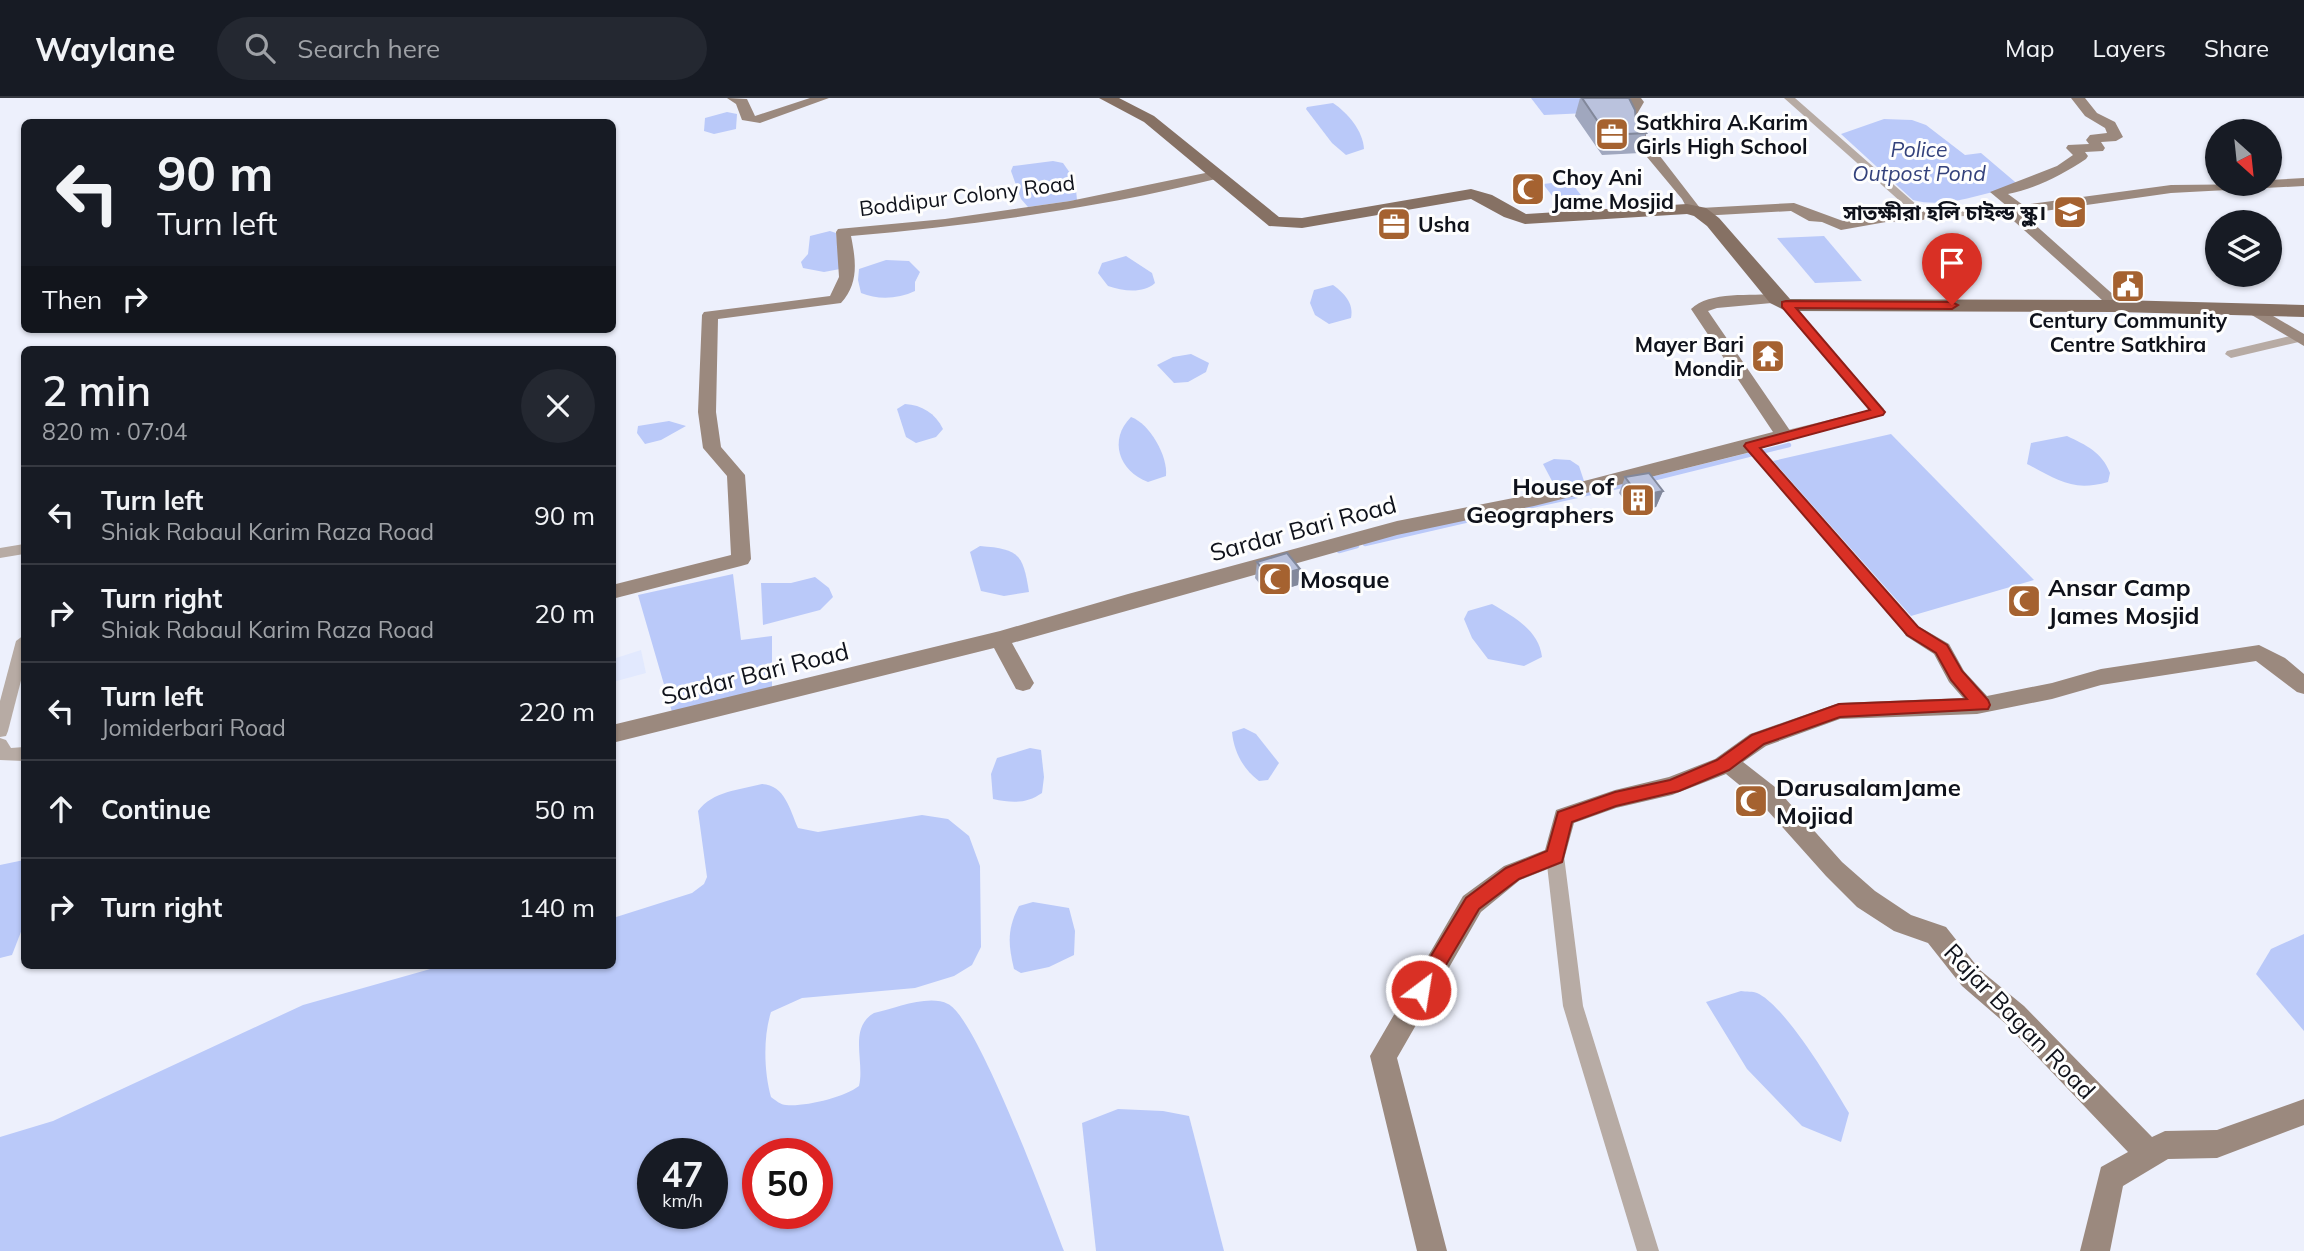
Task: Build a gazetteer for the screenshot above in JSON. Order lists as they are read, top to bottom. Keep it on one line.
{"streets":{"main road":["Boddipur Colony Road","Sardar Bari Road","Rajar Bagan Road"]},"water":["Police Outpost Pond"],"places":{"office":["Satkhira A.Karim Girls High School","Usha"],"mosque":["Choy Ani Jame Mosjid","Mosque","Ansar Camp James Mosjid","DarusalamJame Mojiad"],"school or university":["সাতক্ষীরা হলি চাইল্ড স্কুল।"],"public building":["Century Community Centre Satkhira"],"temple":["Mayer Bari Mondir"],"building":["House of Geographers"]},"north":"bottom right","page":{"header":"Waylane","search":"Search here","nav":["Map","Layers","Share"],"turn":["90 m","Turn left"],"then":"Then","heading":["2 min","820 m · 07:04"],"list":[{"name":"Turn left","note":"Shiak Rabaul Karim Raza Road","value":"90 m"},{"name":"Turn right","note":"Shiak Rabaul Karim Raza Road","value":"20 m"},{"name":"Turn left","note":"Jomiderbari Road","value":"220 m"},{"name":"Continue","value":"50 m"},{"name":"Turn right","value":"140 m"}],"speed":"47 km/h","limit":"50"}}
